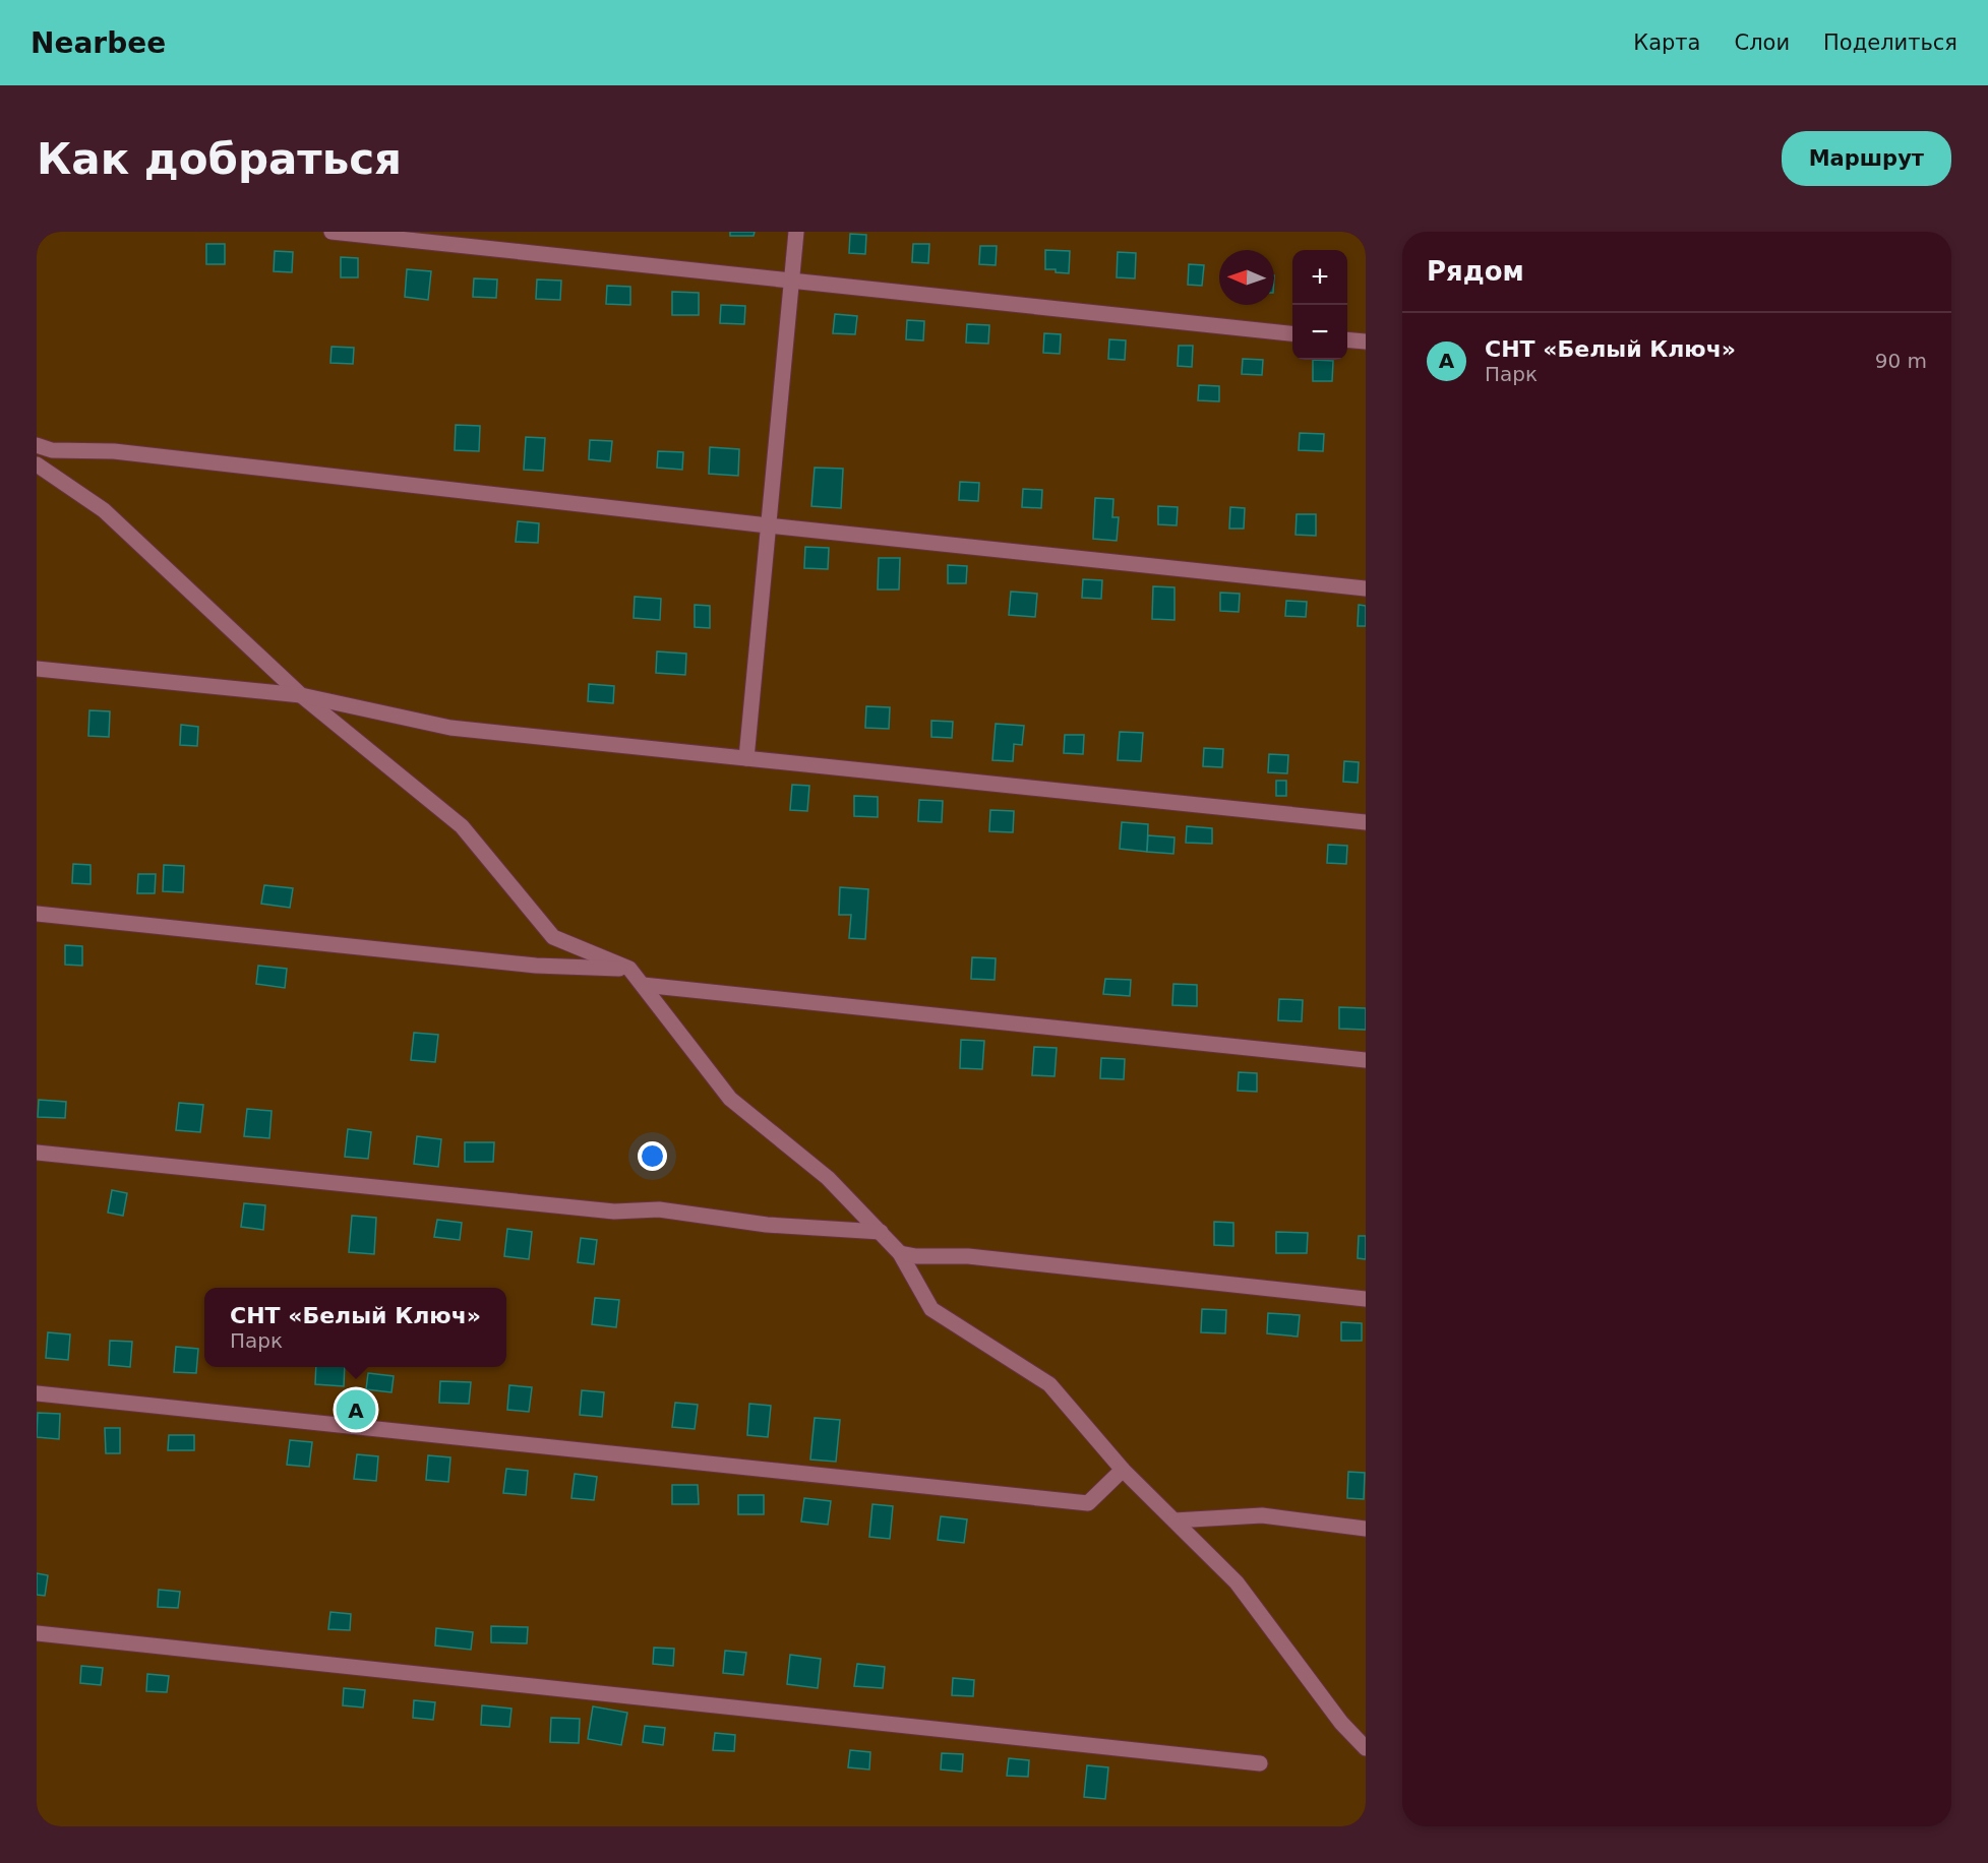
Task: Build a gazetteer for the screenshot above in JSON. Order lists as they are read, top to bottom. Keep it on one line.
{"north":"left","page":{"header":"Nearbee","nav":["Карта","Слои","Поделиться"],"buttons":"Маршрут","title":"Как добраться","heading":"Рядом","map_buttons":["+","−"],"list":[{"mark":"A","name":"СНТ «Белый Ключ»","note":"Парк","value":"90 m"}],"popup":["СНТ «Белый Ключ»","Парк"],"pins":"A"}}
